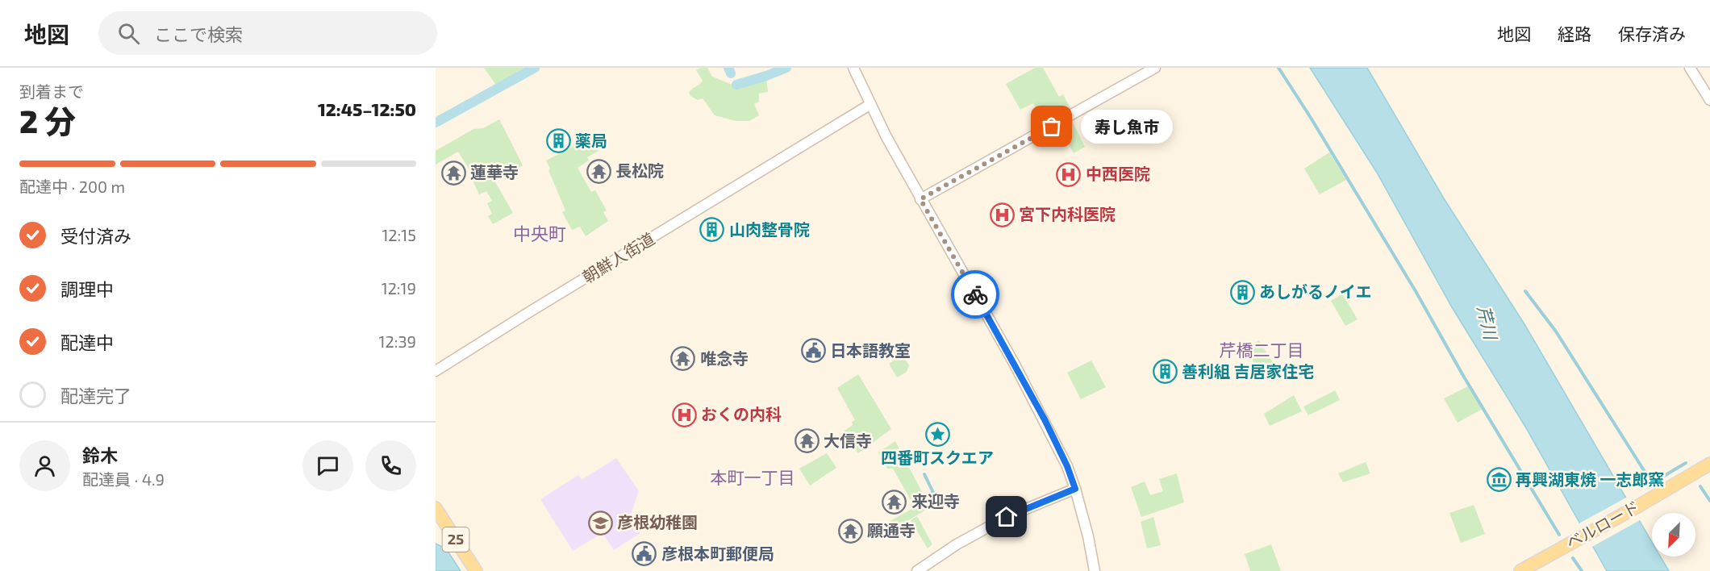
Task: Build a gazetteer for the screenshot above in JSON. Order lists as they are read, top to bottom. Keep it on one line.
{"streets":{"main road":["ベルロード","25"],"street":["朝鮮人街道"]},"districts":["中央町","芹橋二丁目","本町一丁目"],"water":["芹川"],"places":{"other":["寿し魚市"],"building":["薬局","山肉整骨院","あしがるノイエ","善利組 吉居家住宅"],"temple":["長松院","蓮華寺","唯念寺","大信寺","来迎寺","願通寺"],"hospital":["中西医院","宮下内科医院","おくの内科"],"public building":["日本語教室","彦根本町郵便局"],"place":["四番町スクエア"],"museum":["再興湖東焼 一志郎窯"],"school or university":["彦根幼稚園"]},"north":"bottom left","page":{"header":"地図","search":"ここで検索","nav":["地図","経路","保存済み"],"heading":["2 分","到着まで","12:45–12:50"],"panel":["鈴木","配達員 · 4.9"],"bubble":"寿し魚市","bar":"配達中 · 200 m","list":[["受付済み","12:15"],["調理中","12:19"],["配達中","12:39"],"配達完了"]}}
